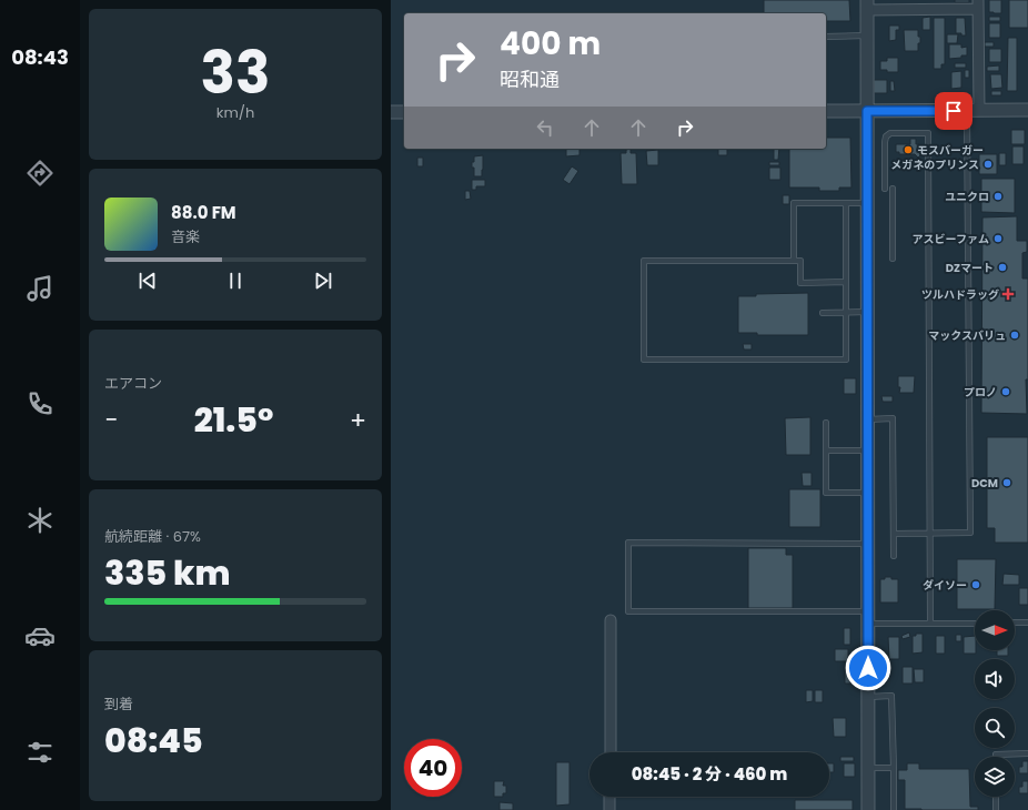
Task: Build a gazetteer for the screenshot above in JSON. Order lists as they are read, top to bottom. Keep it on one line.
{"places":{"other":["モスバーガー","メガネのプリンス","ユニクロ","アスビーファム","DZマート","マックスバリュ","プロノ","DCM","ダイソー"],"health":["ツルハドラッグ"]},"north":"right","page":{"tabs":"08:43","tile":[["33","km/h"],"エアコン",["航続距離 · 67%","335 km"],["到着","08:45"]],"turn":["400 m","昭和通"],"song":["88.0 FM","音楽"],"heat":["−","21.5°","+"],"limit":"40","trip":"08:45 · 2 分 · 460 m"}}
